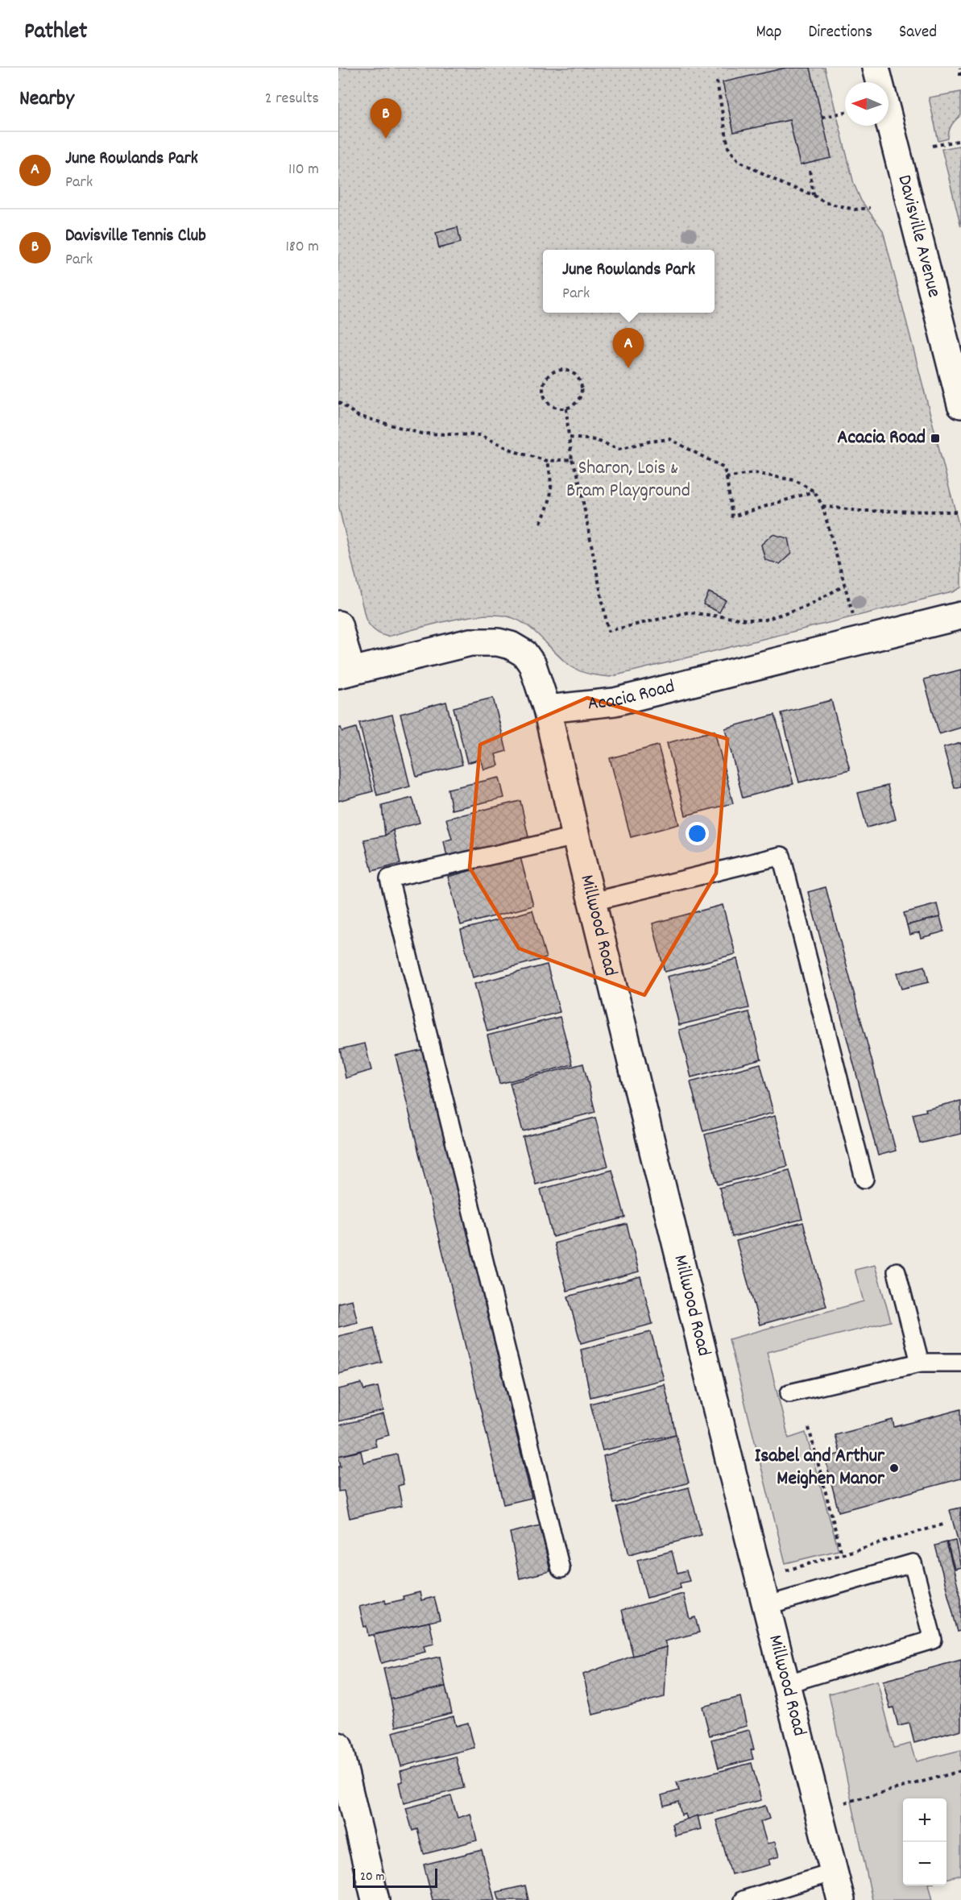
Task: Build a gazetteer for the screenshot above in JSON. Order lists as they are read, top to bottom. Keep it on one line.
{"streets":{"street":["Davisville Avenue","Acacia Road","Millwood Road"]},"crossings":[["Acacia Road","Millwood Road"]],"parks":["Sharon, Lois & Bram Playground"],"places":{"transit":["Acacia Road"],"other":["Isabel and Arthur Meighen Manor"]},"scale_bar":"20 m","north":"left","page":{"header":"Pathlet","nav":["Map","Directions","Saved"],"heading":["Nearby","2 results"],"pins":["B","A"],"list":[{"mark":"A","name":"June Rowlands Park","note":"Park","value":"110 m"},{"mark":"B","name":"Davisville Tennis Club","note":"Park","value":"180 m"}],"popup":["June Rowlands Park","Park"],"map_buttons":["+","−"],"scale":"20 m"}}
